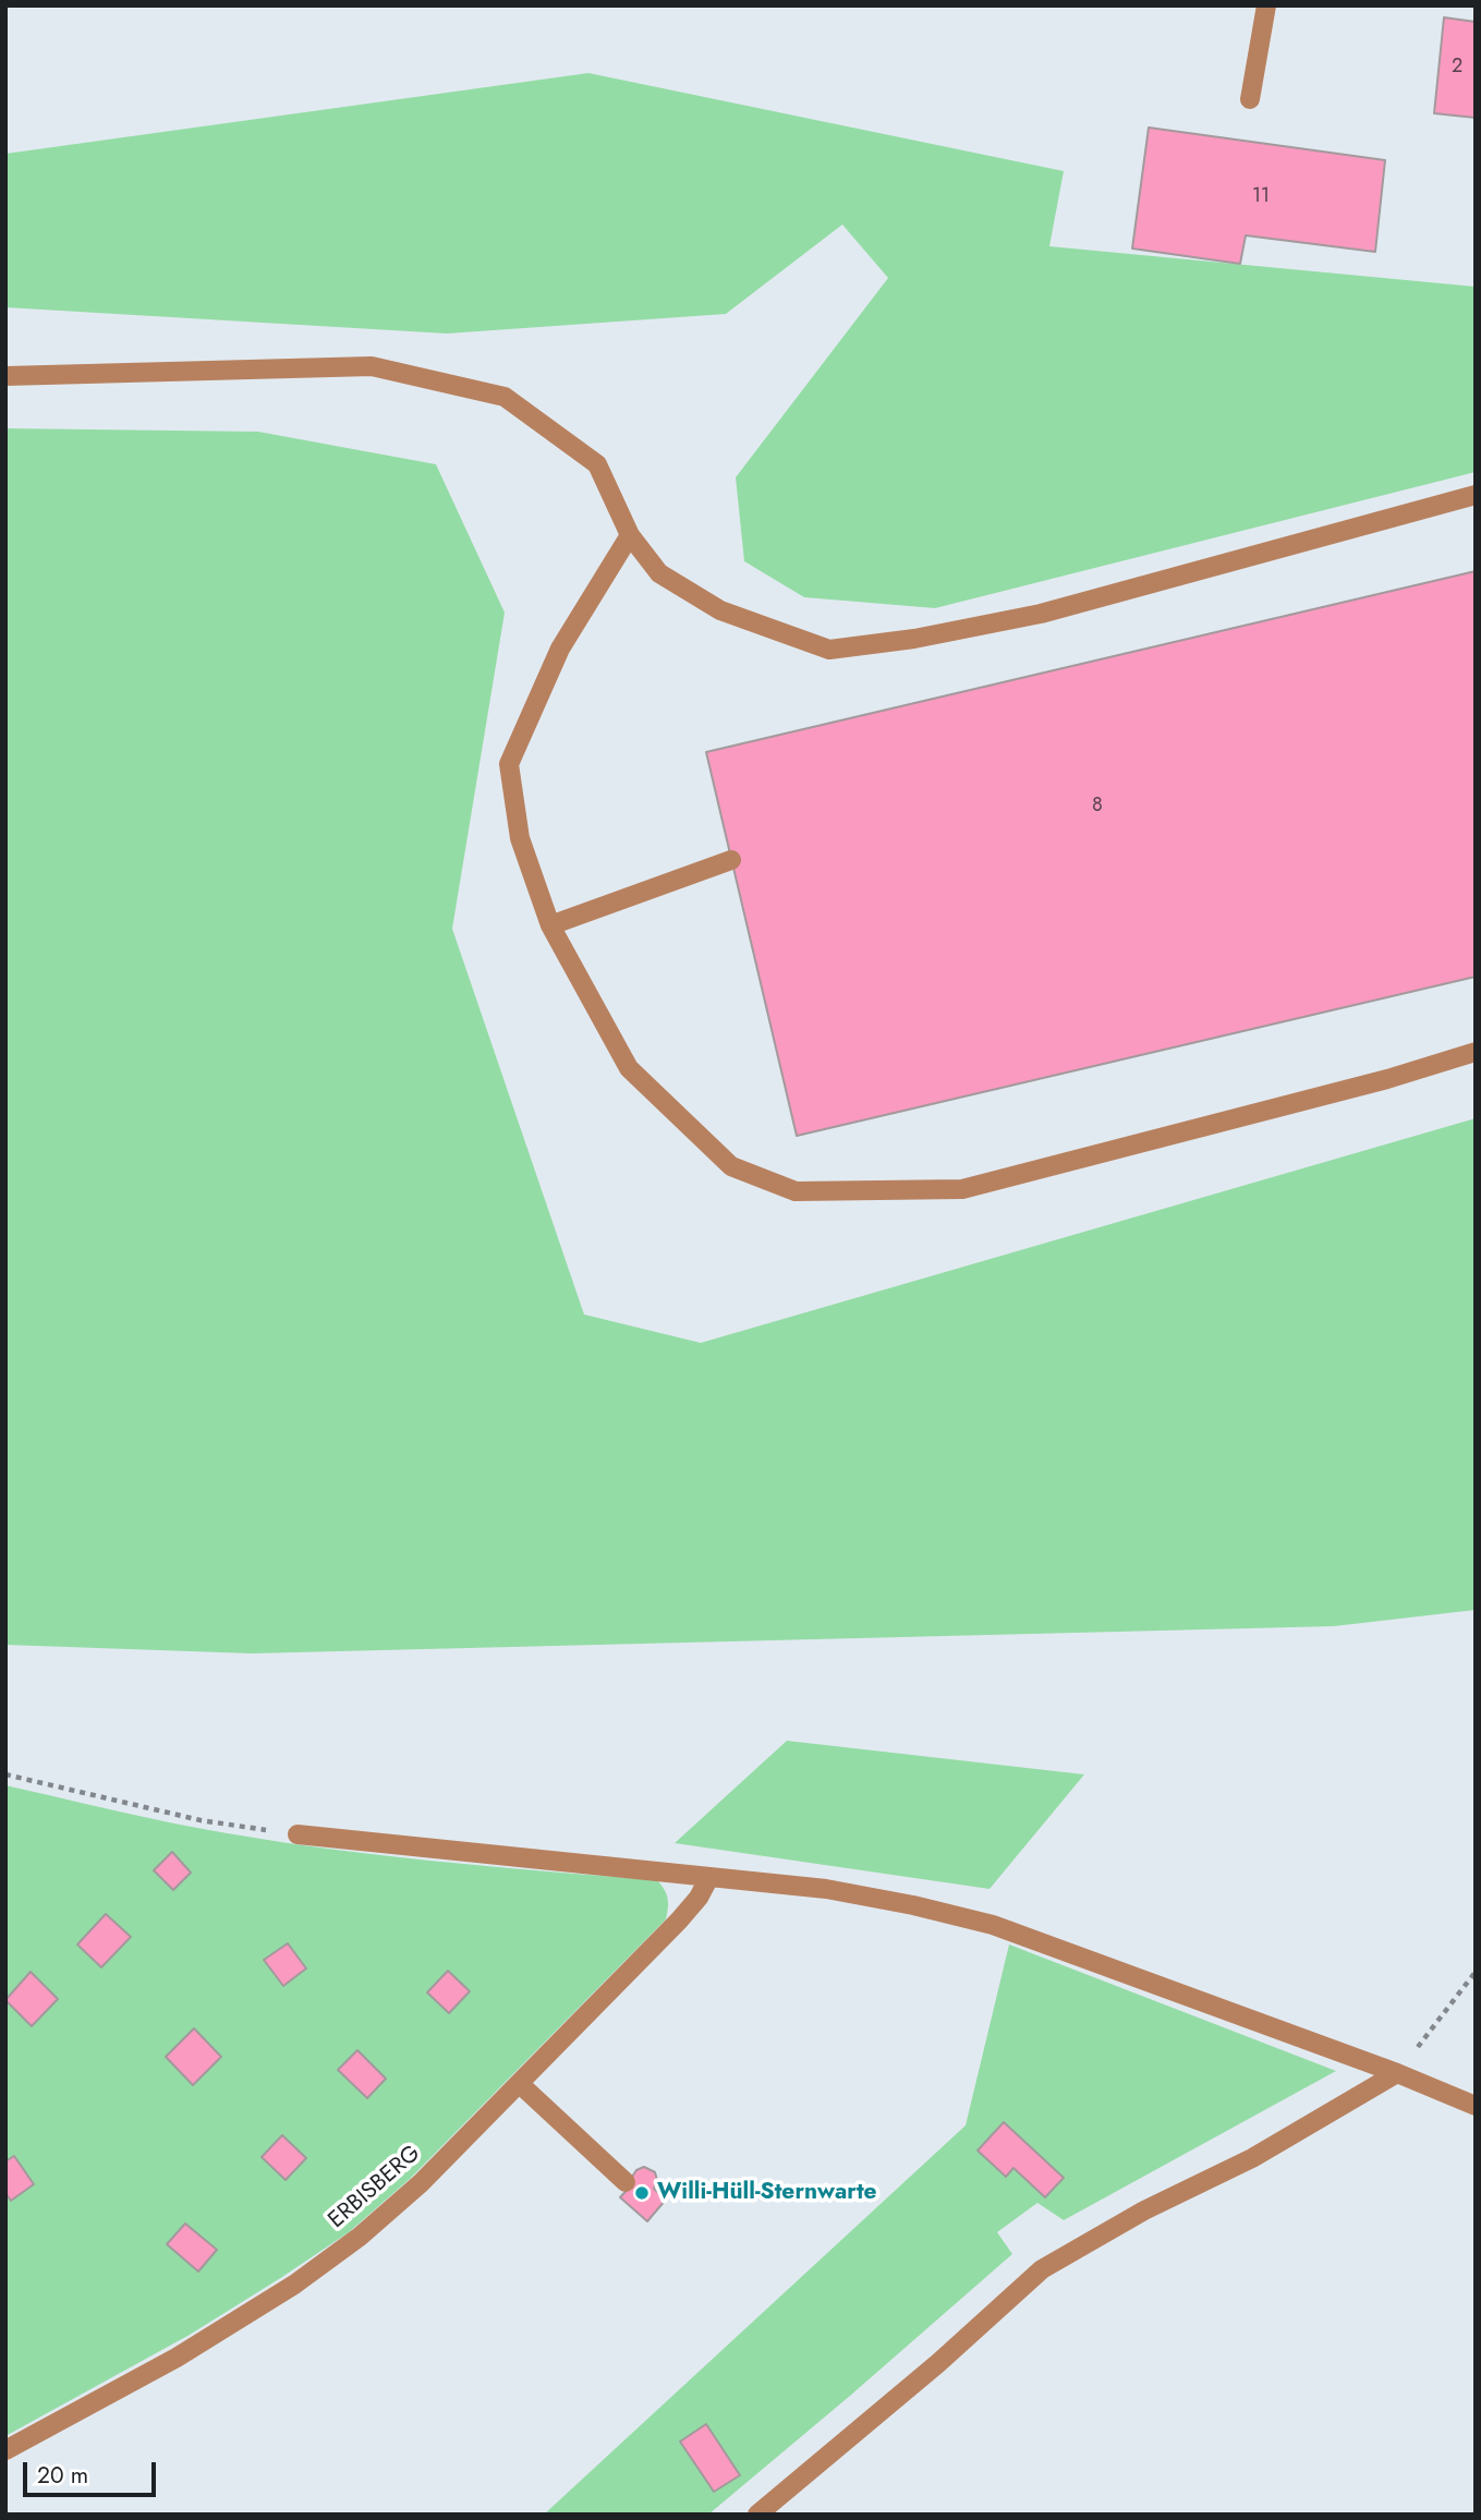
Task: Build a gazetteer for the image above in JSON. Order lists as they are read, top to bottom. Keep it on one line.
{"streets":{"lane":["ERBISBERG"]},"places":["Willi-Hüll-Sternwarte"],"house_numbers":["2","11","8"],"scale_bar":"20 m"}
